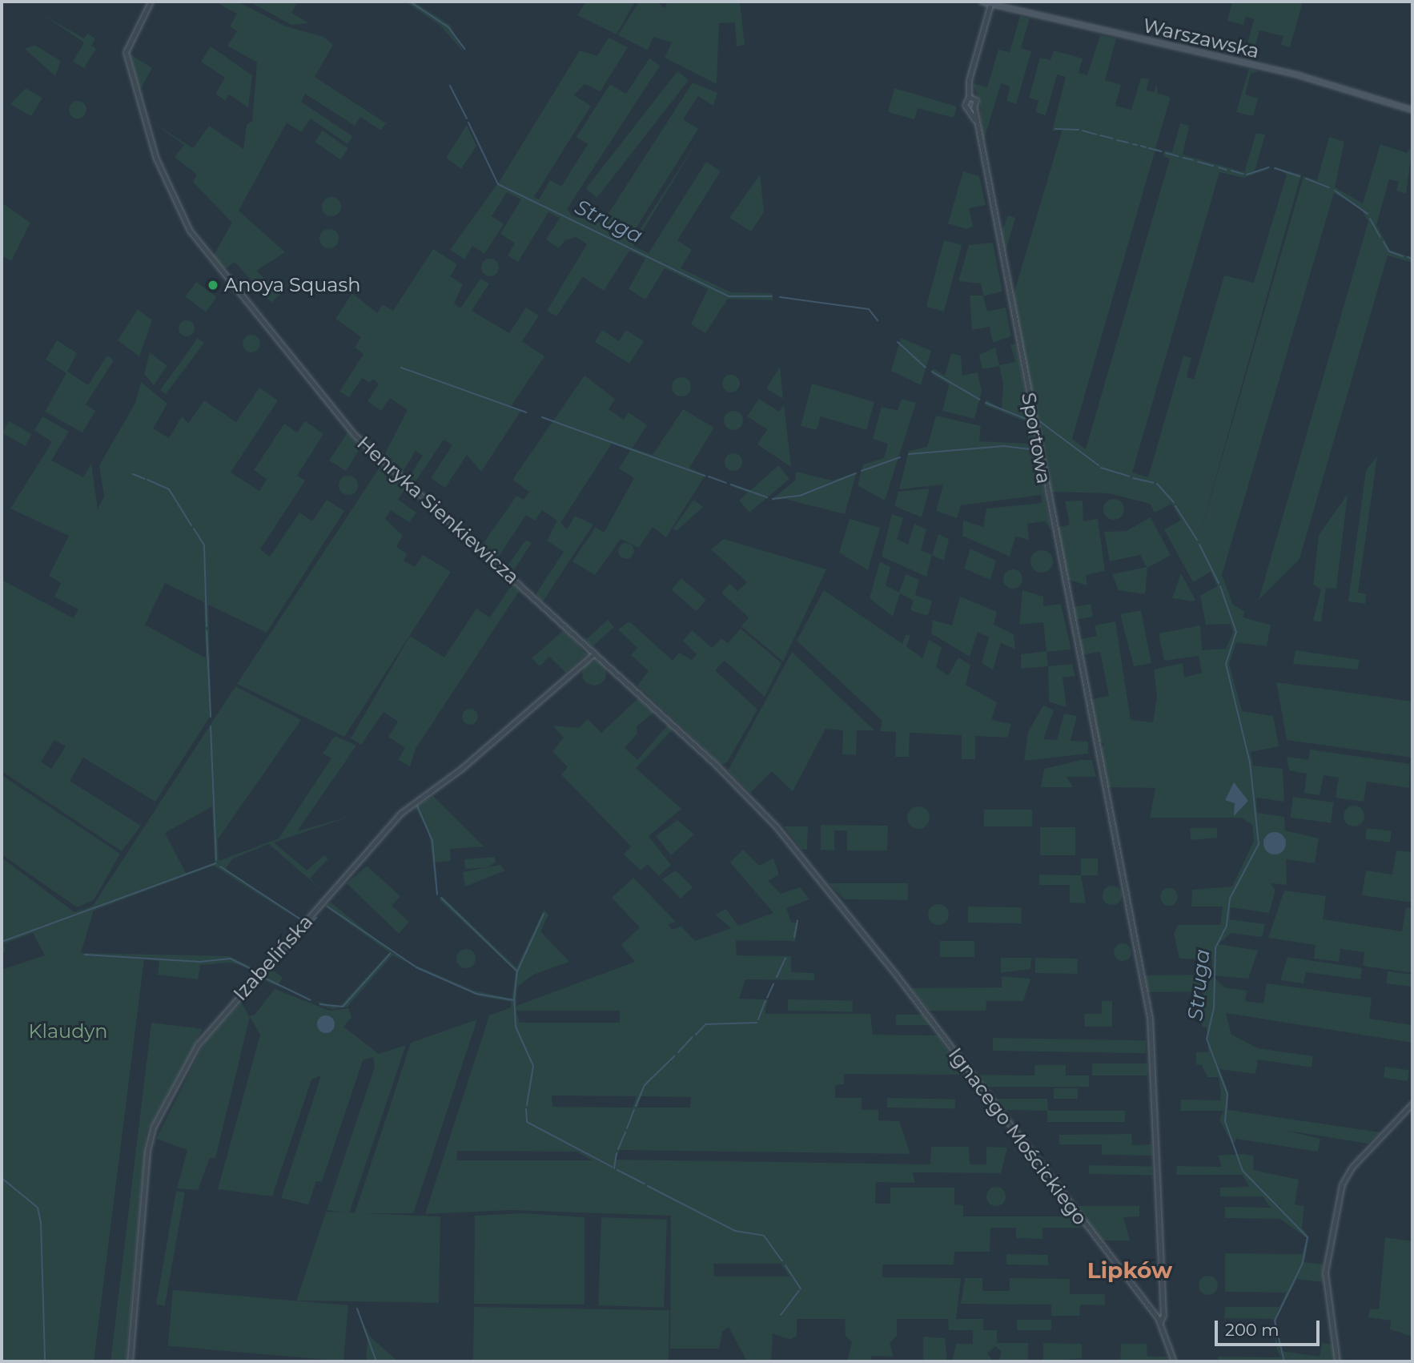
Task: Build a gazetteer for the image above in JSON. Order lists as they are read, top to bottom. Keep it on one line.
{"streets":{"main road":["Warszawska"],"street":["Sportowa","Henryka Sienkiewicza","Izabelińska","Ignacego Mościckiego"]},"crossings":[["Sportowa","Ignacego Mościckiego"],["Henryka Sienkiewicza","Izabelińska"],["Henryka Sienkiewicza","Ignacego Mościckiego"]],"districts":["Lipków"],"water":["Struga"],"parks":["Klaudyn"],"places":["Anoya Squash"],"scale_bar":"200 m"}
